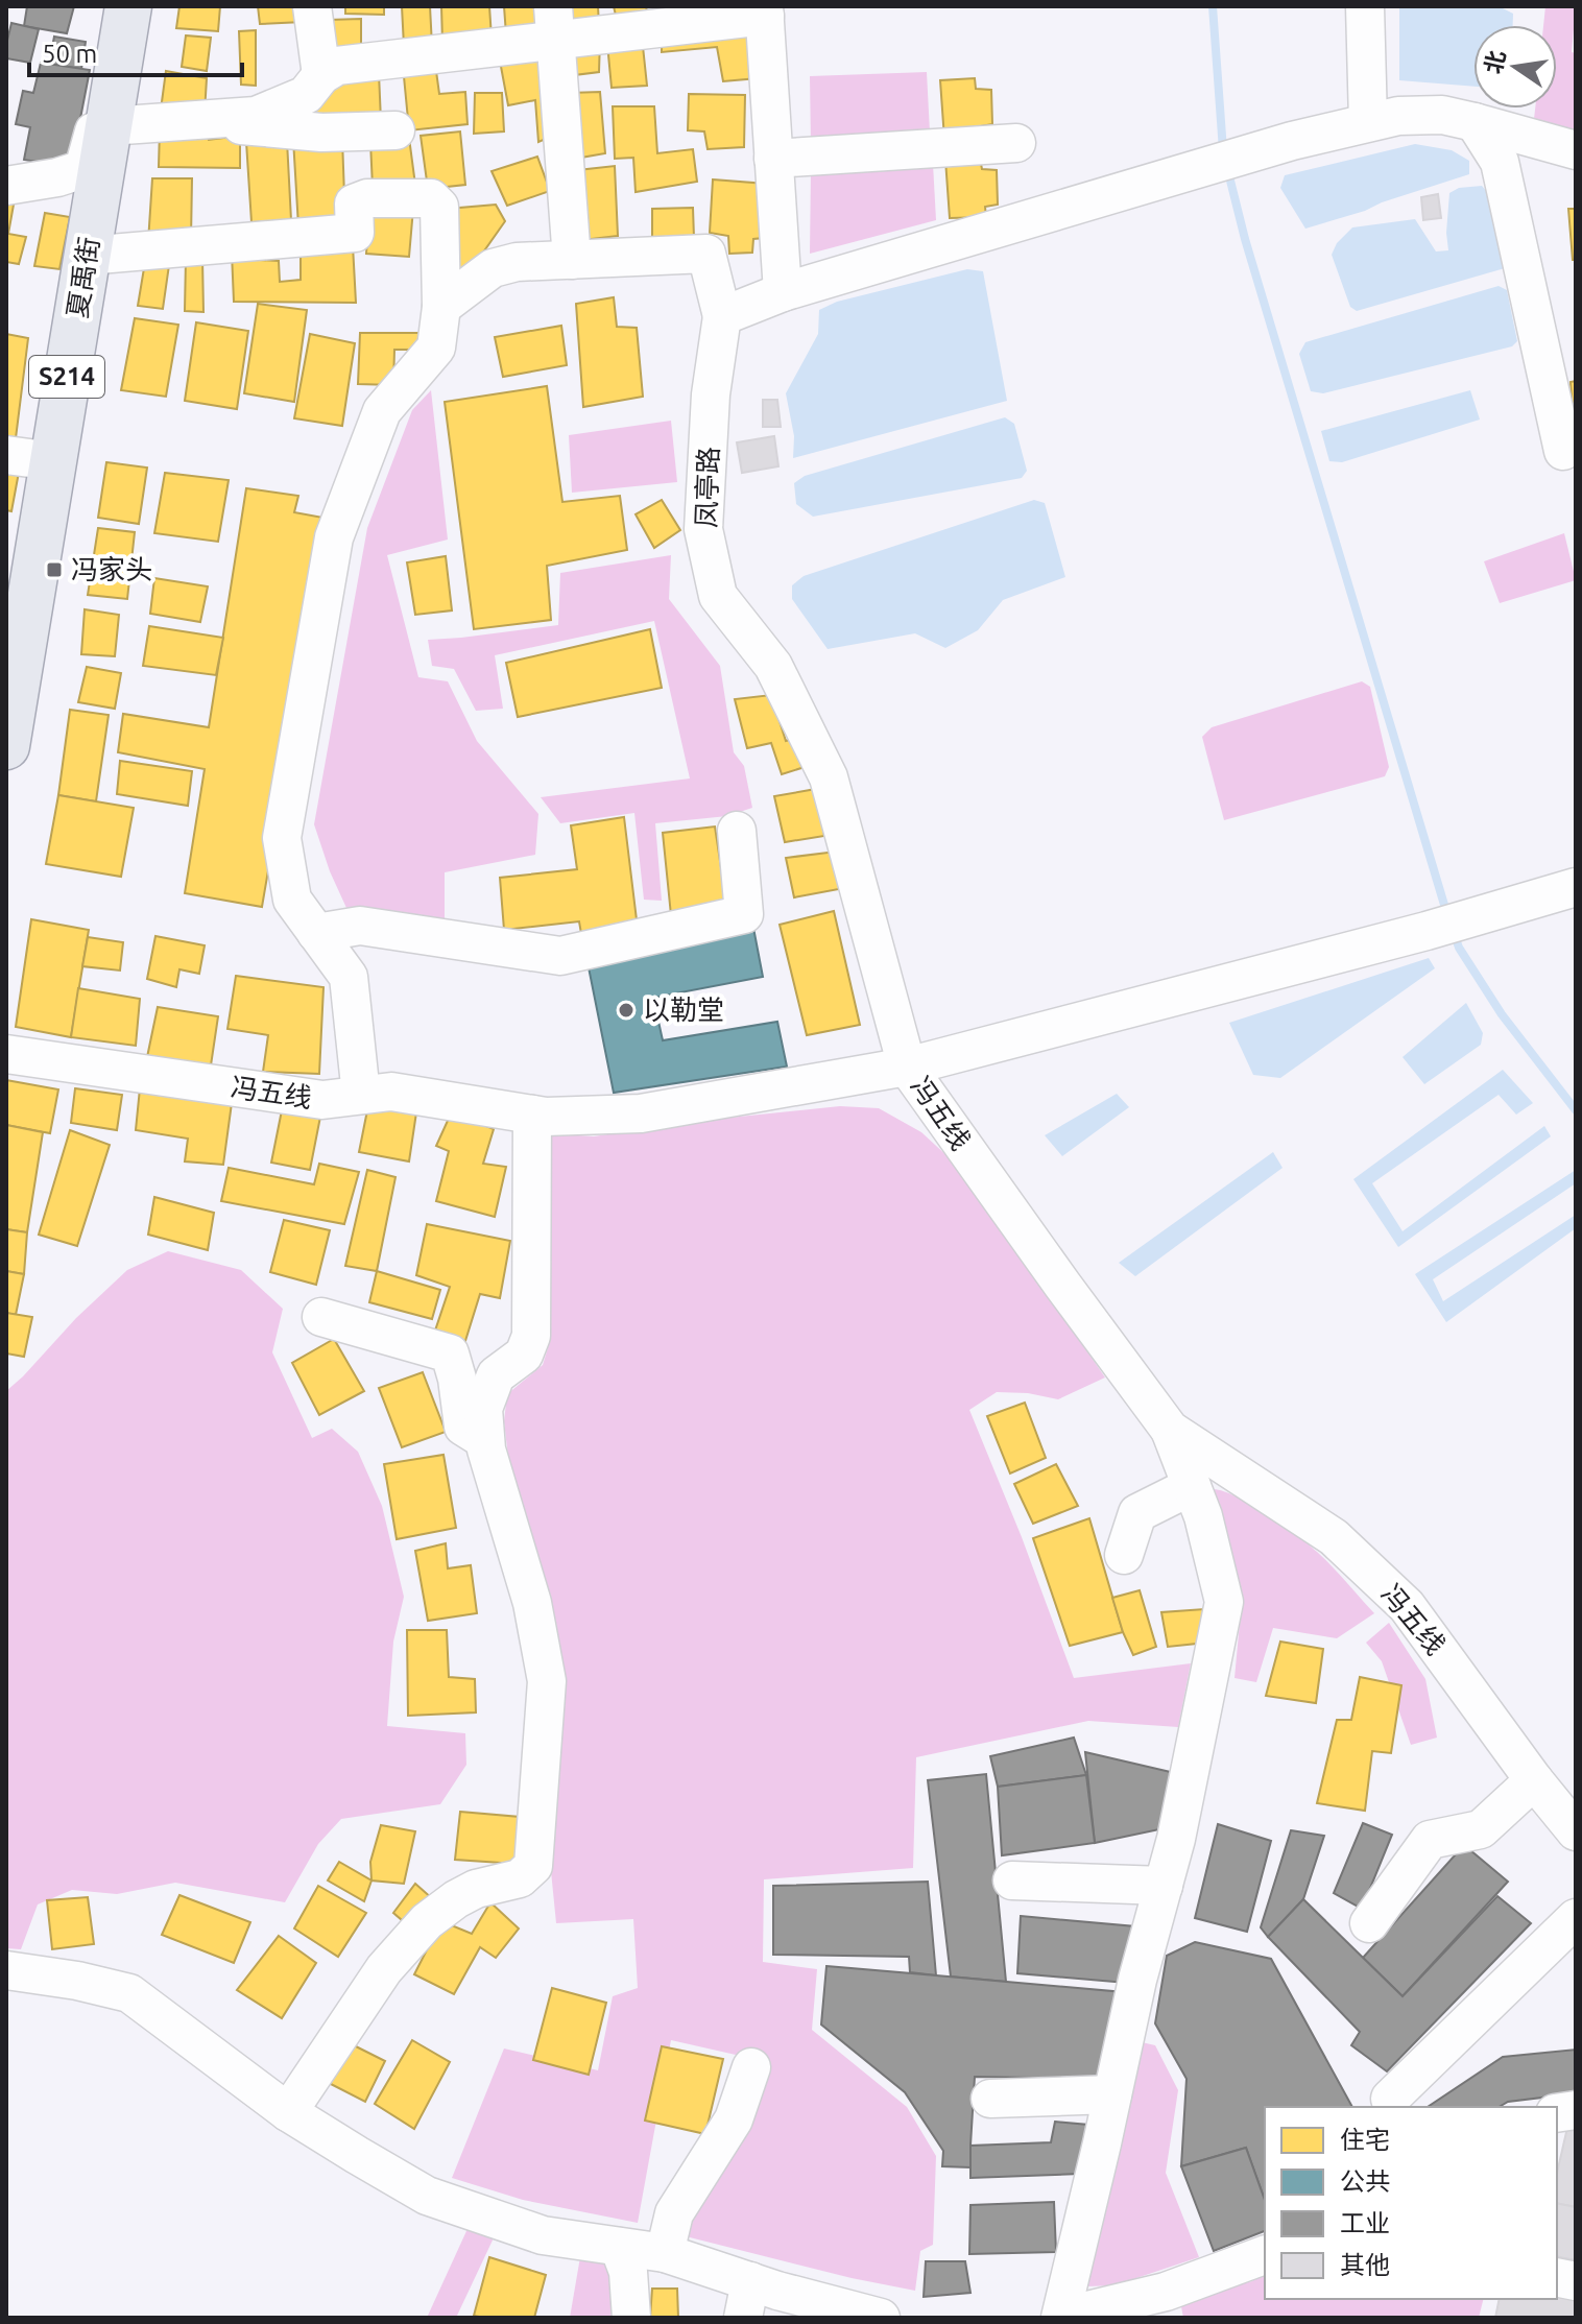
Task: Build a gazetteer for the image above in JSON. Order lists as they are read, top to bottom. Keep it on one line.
{"streets":{"main road":["夏禹街","S214"],"street":["凤亭路","冯五线"]},"crossings":[["凤亭路","冯五线"]],"places":{"transit":["冯家头"],"other":["以勒堂"]},"legend":["住宅","公共","工业","其他"],"scale_bar":"50 m","north":"left"}
